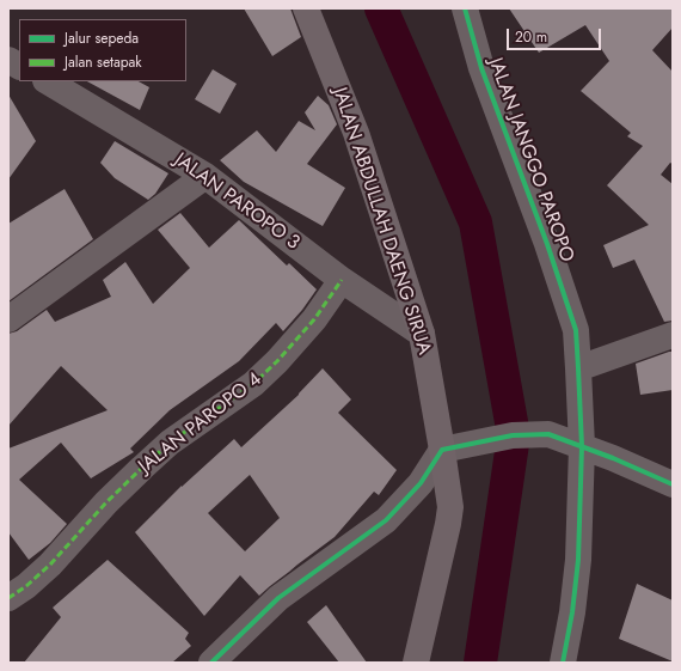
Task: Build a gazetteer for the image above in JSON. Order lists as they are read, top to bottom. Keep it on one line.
{"streets":{"main road":["JALAN ABDULLAH DAENG SIRUA"],"street":["JALAN JANGGO PAROPO","JALAN PAROPO 3","JALAN PAROPO 4"]},"crossings":[["JALAN PAROPO 3","JALAN ABDULLAH DAENG SIRUA"],["JALAN PAROPO 3","JALAN PAROPO 4"]],"legend":["Jalur sepeda","Jalan setapak"],"scale_bar":"20 m"}
